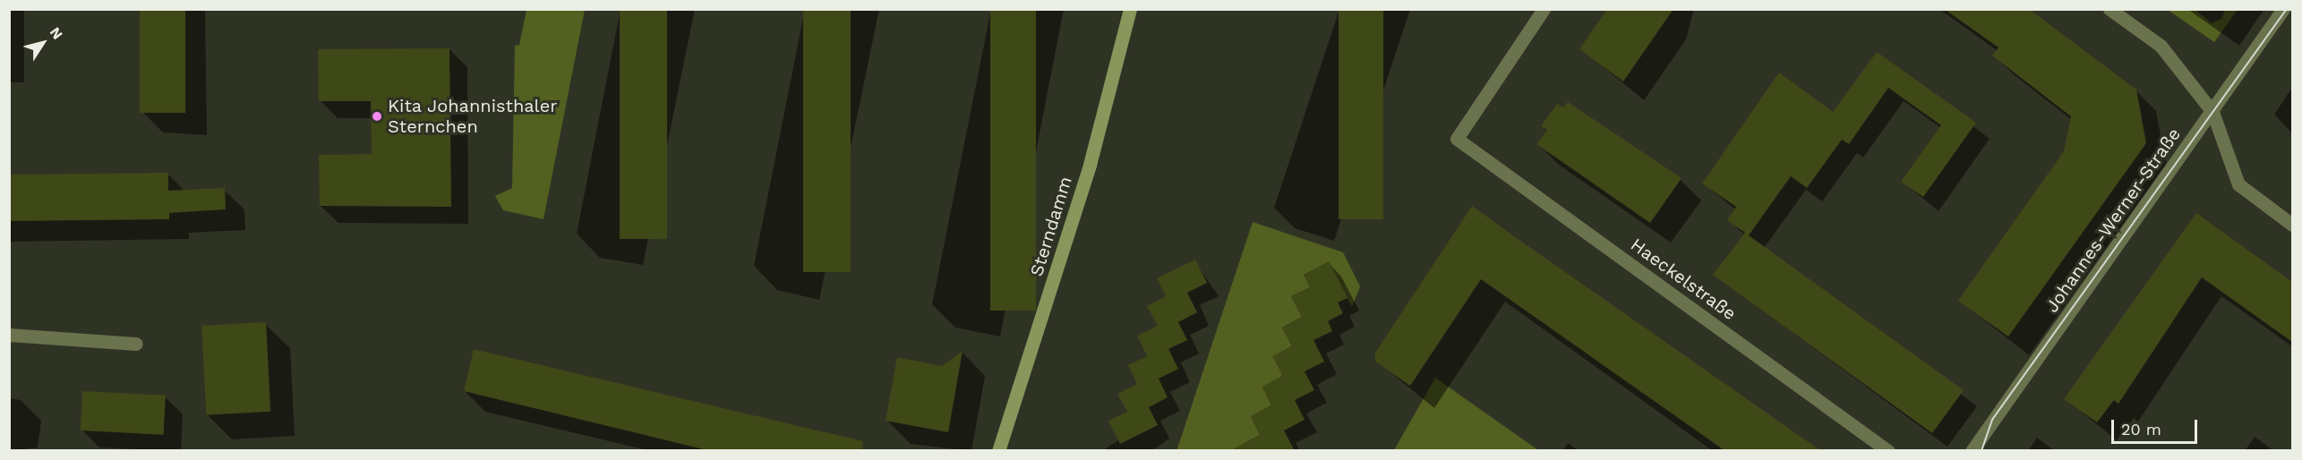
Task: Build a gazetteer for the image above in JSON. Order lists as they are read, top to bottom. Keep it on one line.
{"streets":{"street":["Johannes-Werner-Straße","Sterndamm","Haeckelstraße"]},"places":["Kita Johannisthaler Sternchen"],"scale_bar":"20 m","north":"top right"}
